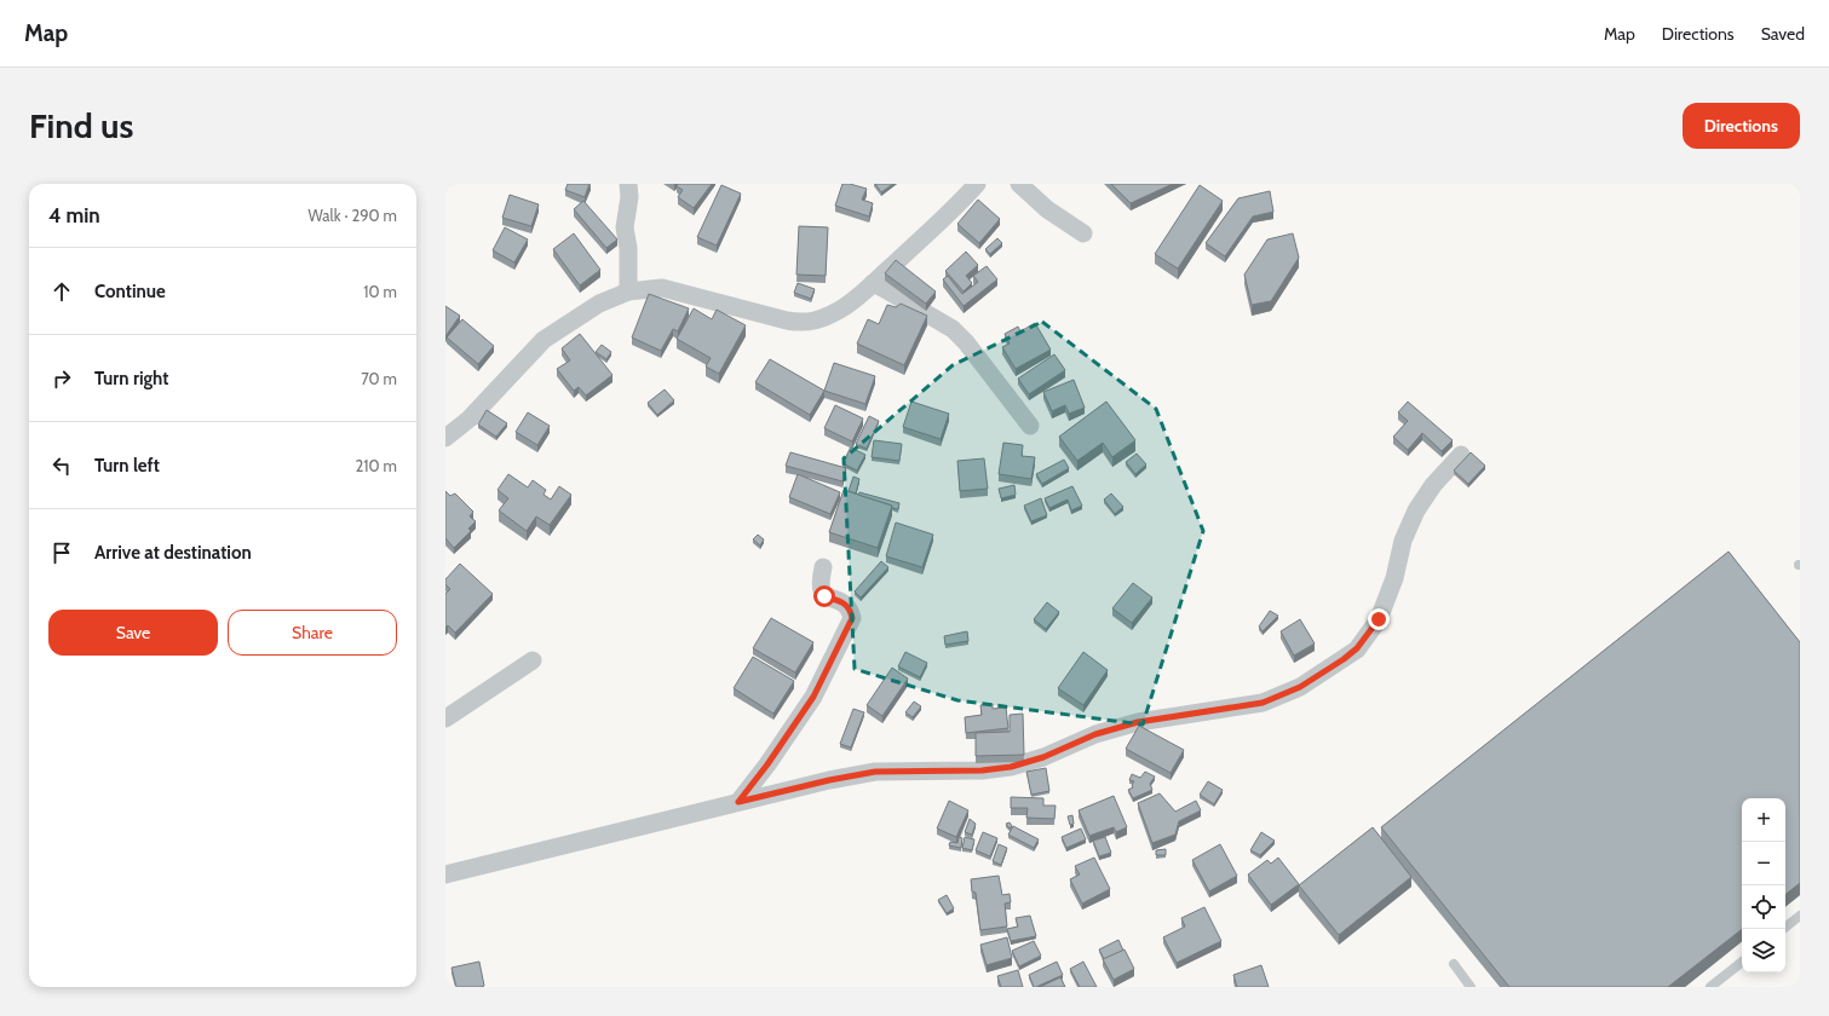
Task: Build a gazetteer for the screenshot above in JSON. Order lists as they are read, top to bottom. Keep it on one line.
{"page":{"header":"Map","nav":["Map","Directions","Saved"],"buttons":["Directions",["Save","Share"]],"title":"Find us","heading":["4 min","Walk · 290 m"],"list":[["Continue","10 m"],["Turn right","70 m"],["Turn left","210 m"],"Arrive at destination"],"map_buttons":["+","−"]}}
